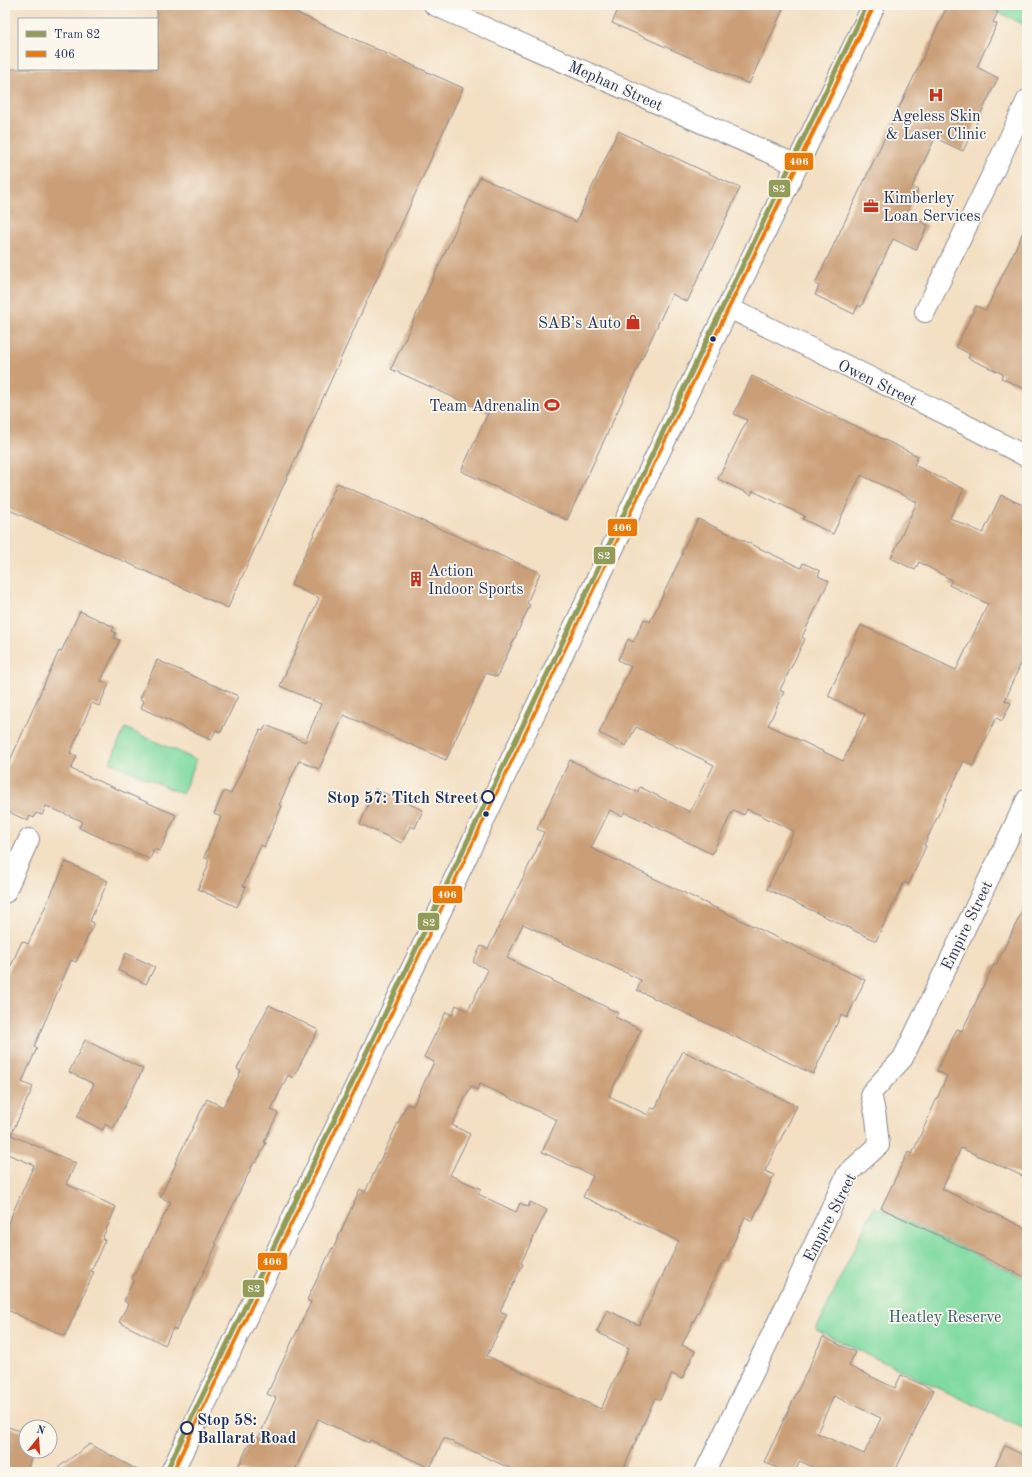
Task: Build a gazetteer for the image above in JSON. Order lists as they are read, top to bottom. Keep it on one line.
{"streets":{"street":["Mephan Street","Owen Street","Empire Street"]},"parks":["Heatley Reserve"],"places":{"hospital":["Ageless Skin & Laser Clinic"],"office":["Kimberley Loan Services"],"shop":["SAB’s Auto"],"sports":["Team Adrenalin"],"building":["Action Indoor Sports"],"other":["Stop 57: Titch Street","Stop 58: Ballarat Road"]},"lines":["tram line 82","transit line 406"],"legend":["Tram 82","406"],"north":"top"}
